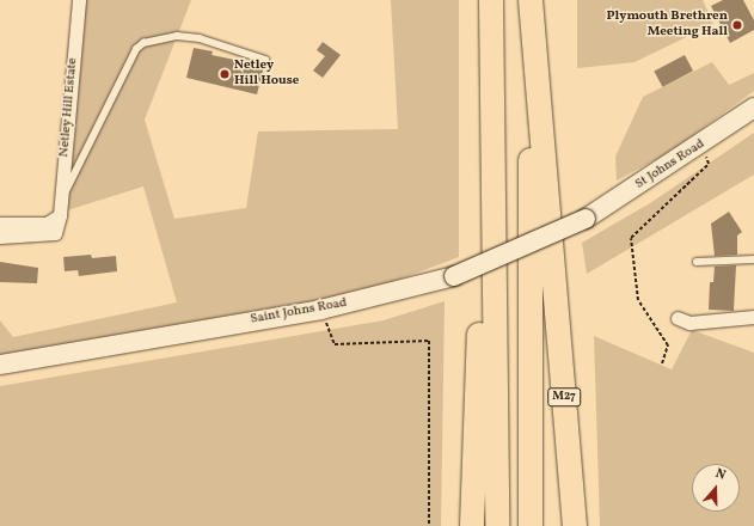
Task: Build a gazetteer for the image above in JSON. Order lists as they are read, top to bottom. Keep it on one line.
{"streets":{"highway":["M27"],"main road":["St Johns Road","Saint Johns Road"],"street":["Netley Hill Estate"]},"crossings":[["St Johns Road","Saint Johns Road"]],"places":["Plymouth Brethren Meeting Hall","Netley Hill House"],"north":"top"}
